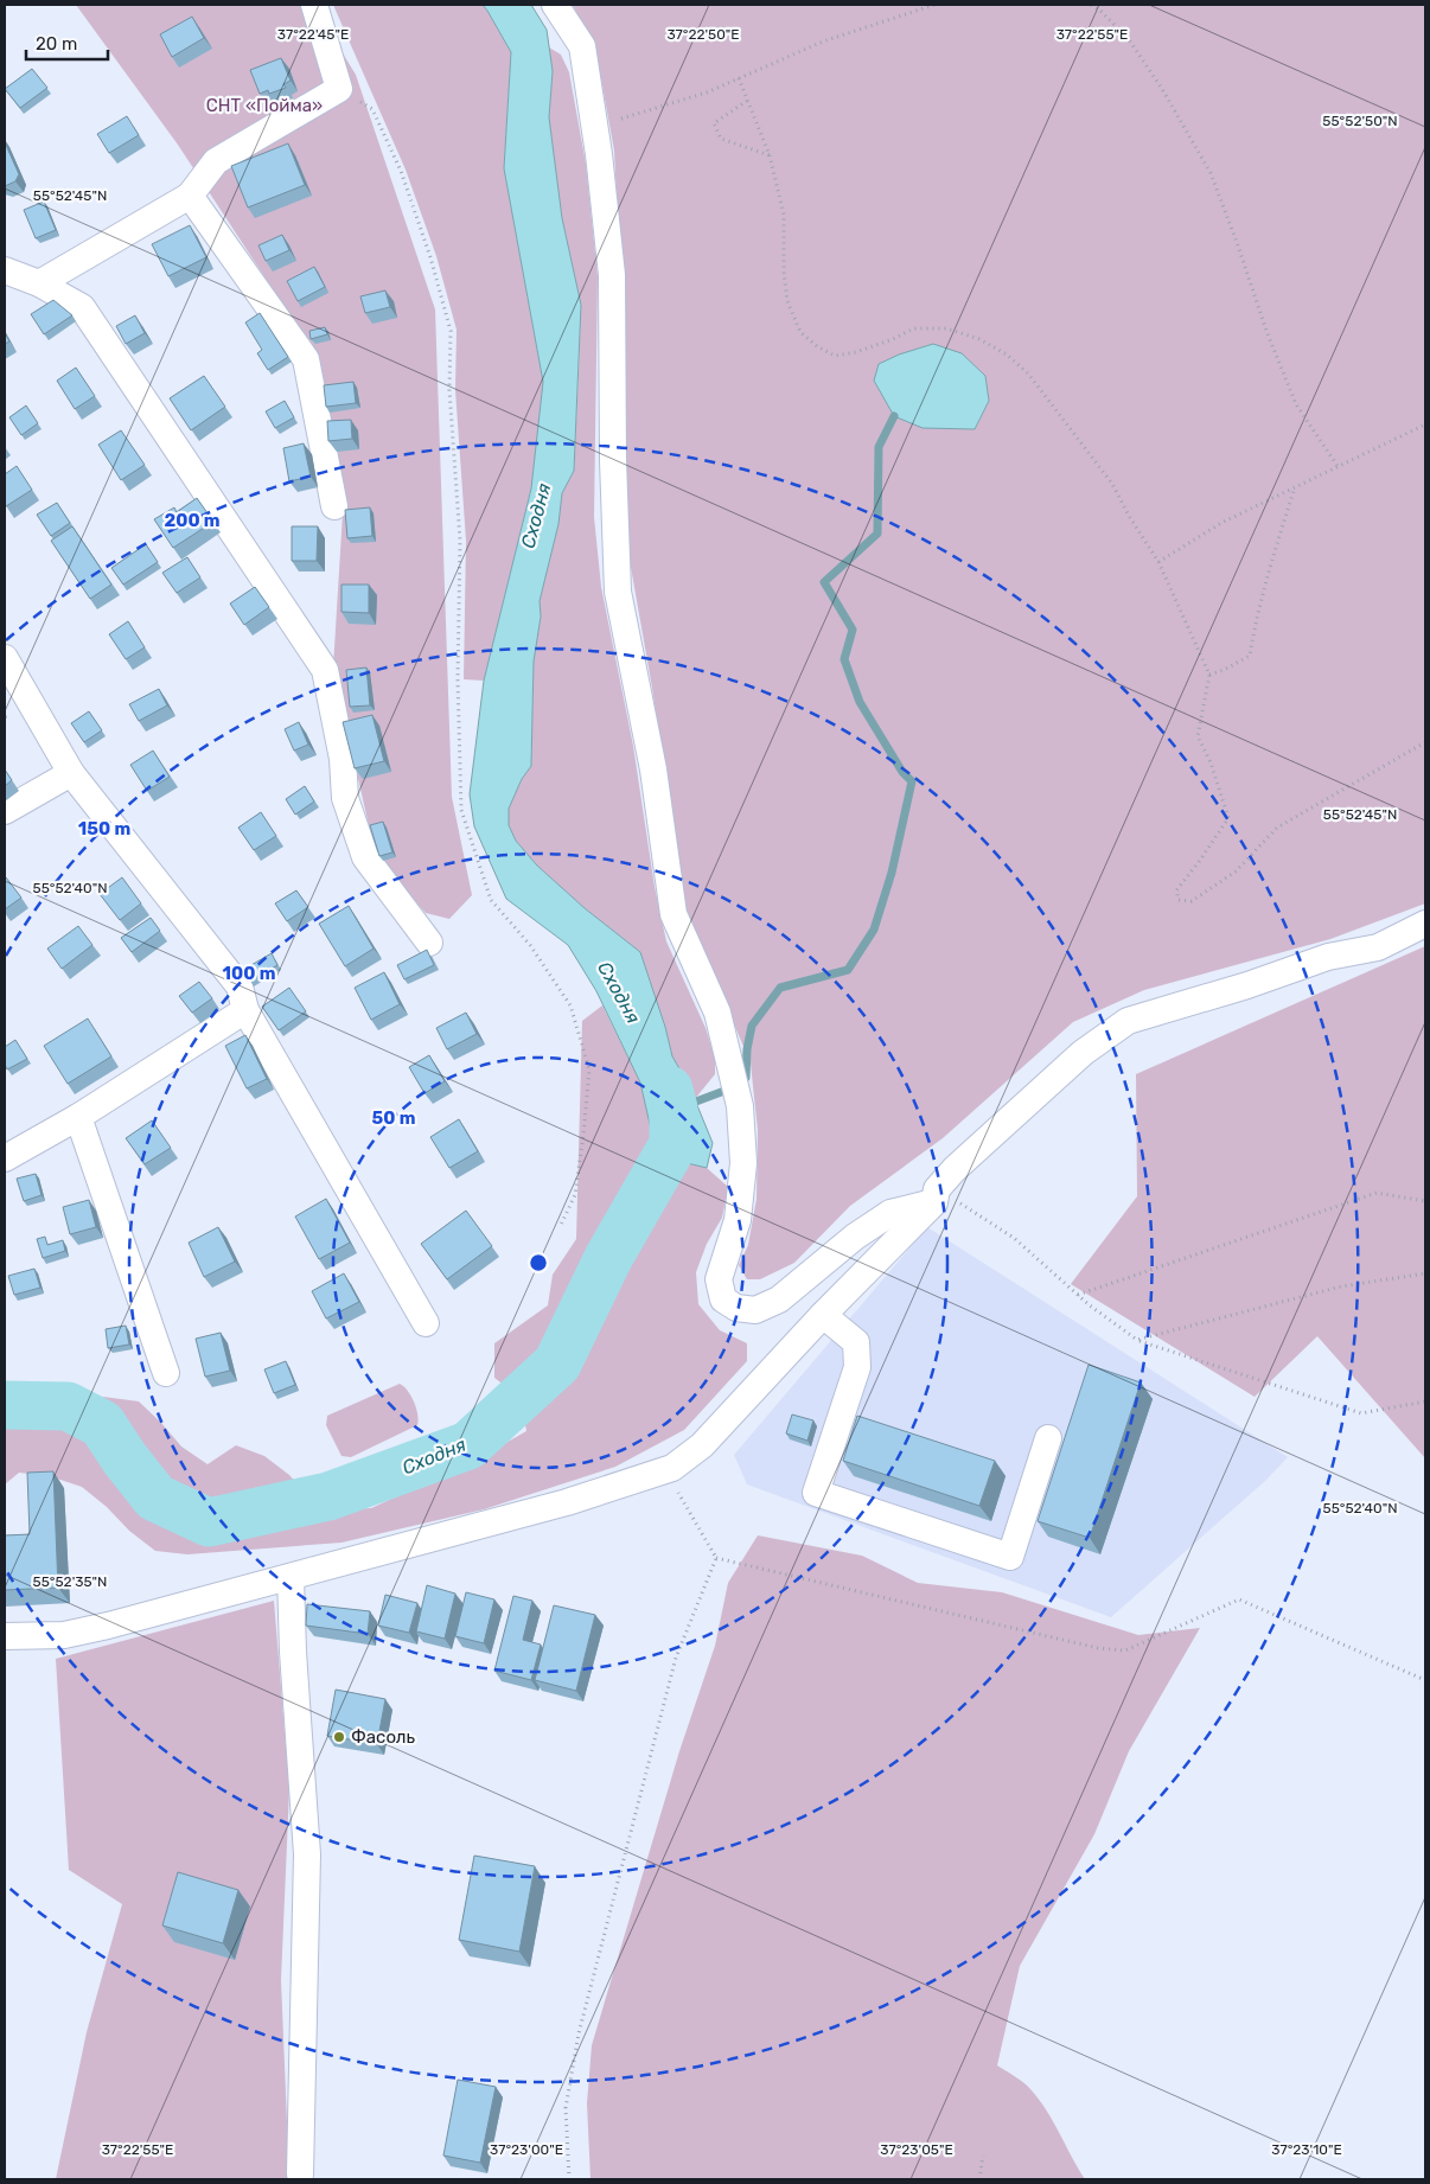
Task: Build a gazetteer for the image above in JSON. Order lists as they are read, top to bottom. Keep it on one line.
{"water":["Сходня"],"parks":["СНТ «Пойма»"],"places":["Фасоль"],"scale_bar":"20 m","coordinates":["37°22'45\"E","37°22'50\"E","37°22'55\"E","55°52'50\"N","55°52'45\"N","55°52'40\"N","55°52'35\"N","37°23'00\"E","37°23'05\"E","37°23'10\"E"],"rings":["200 m","150 m","100 m","50 m"]}
